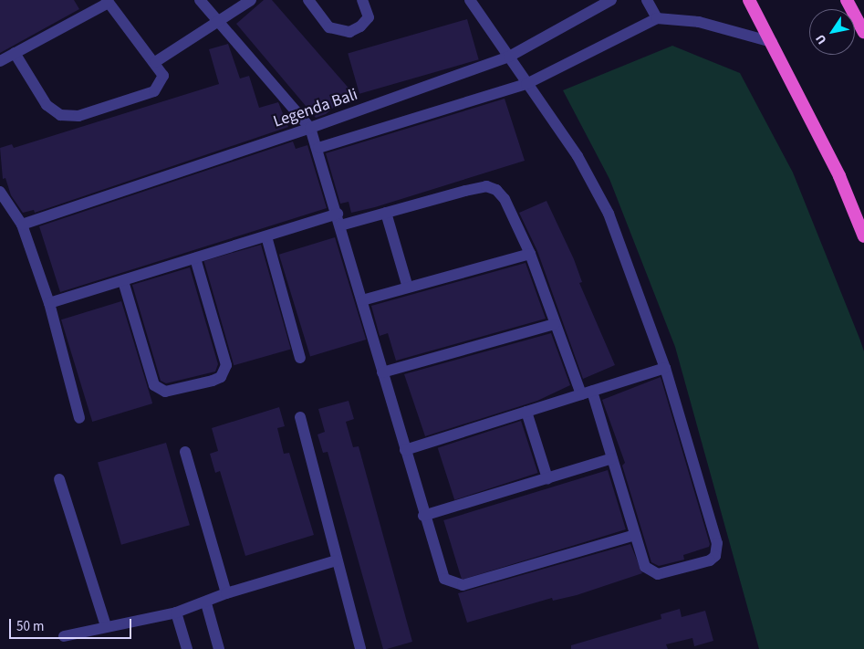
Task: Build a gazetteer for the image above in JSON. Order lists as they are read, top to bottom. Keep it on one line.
{"streets":{"street":["Legenda Bali"]},"scale_bar":"50 m","north":"bottom left"}
